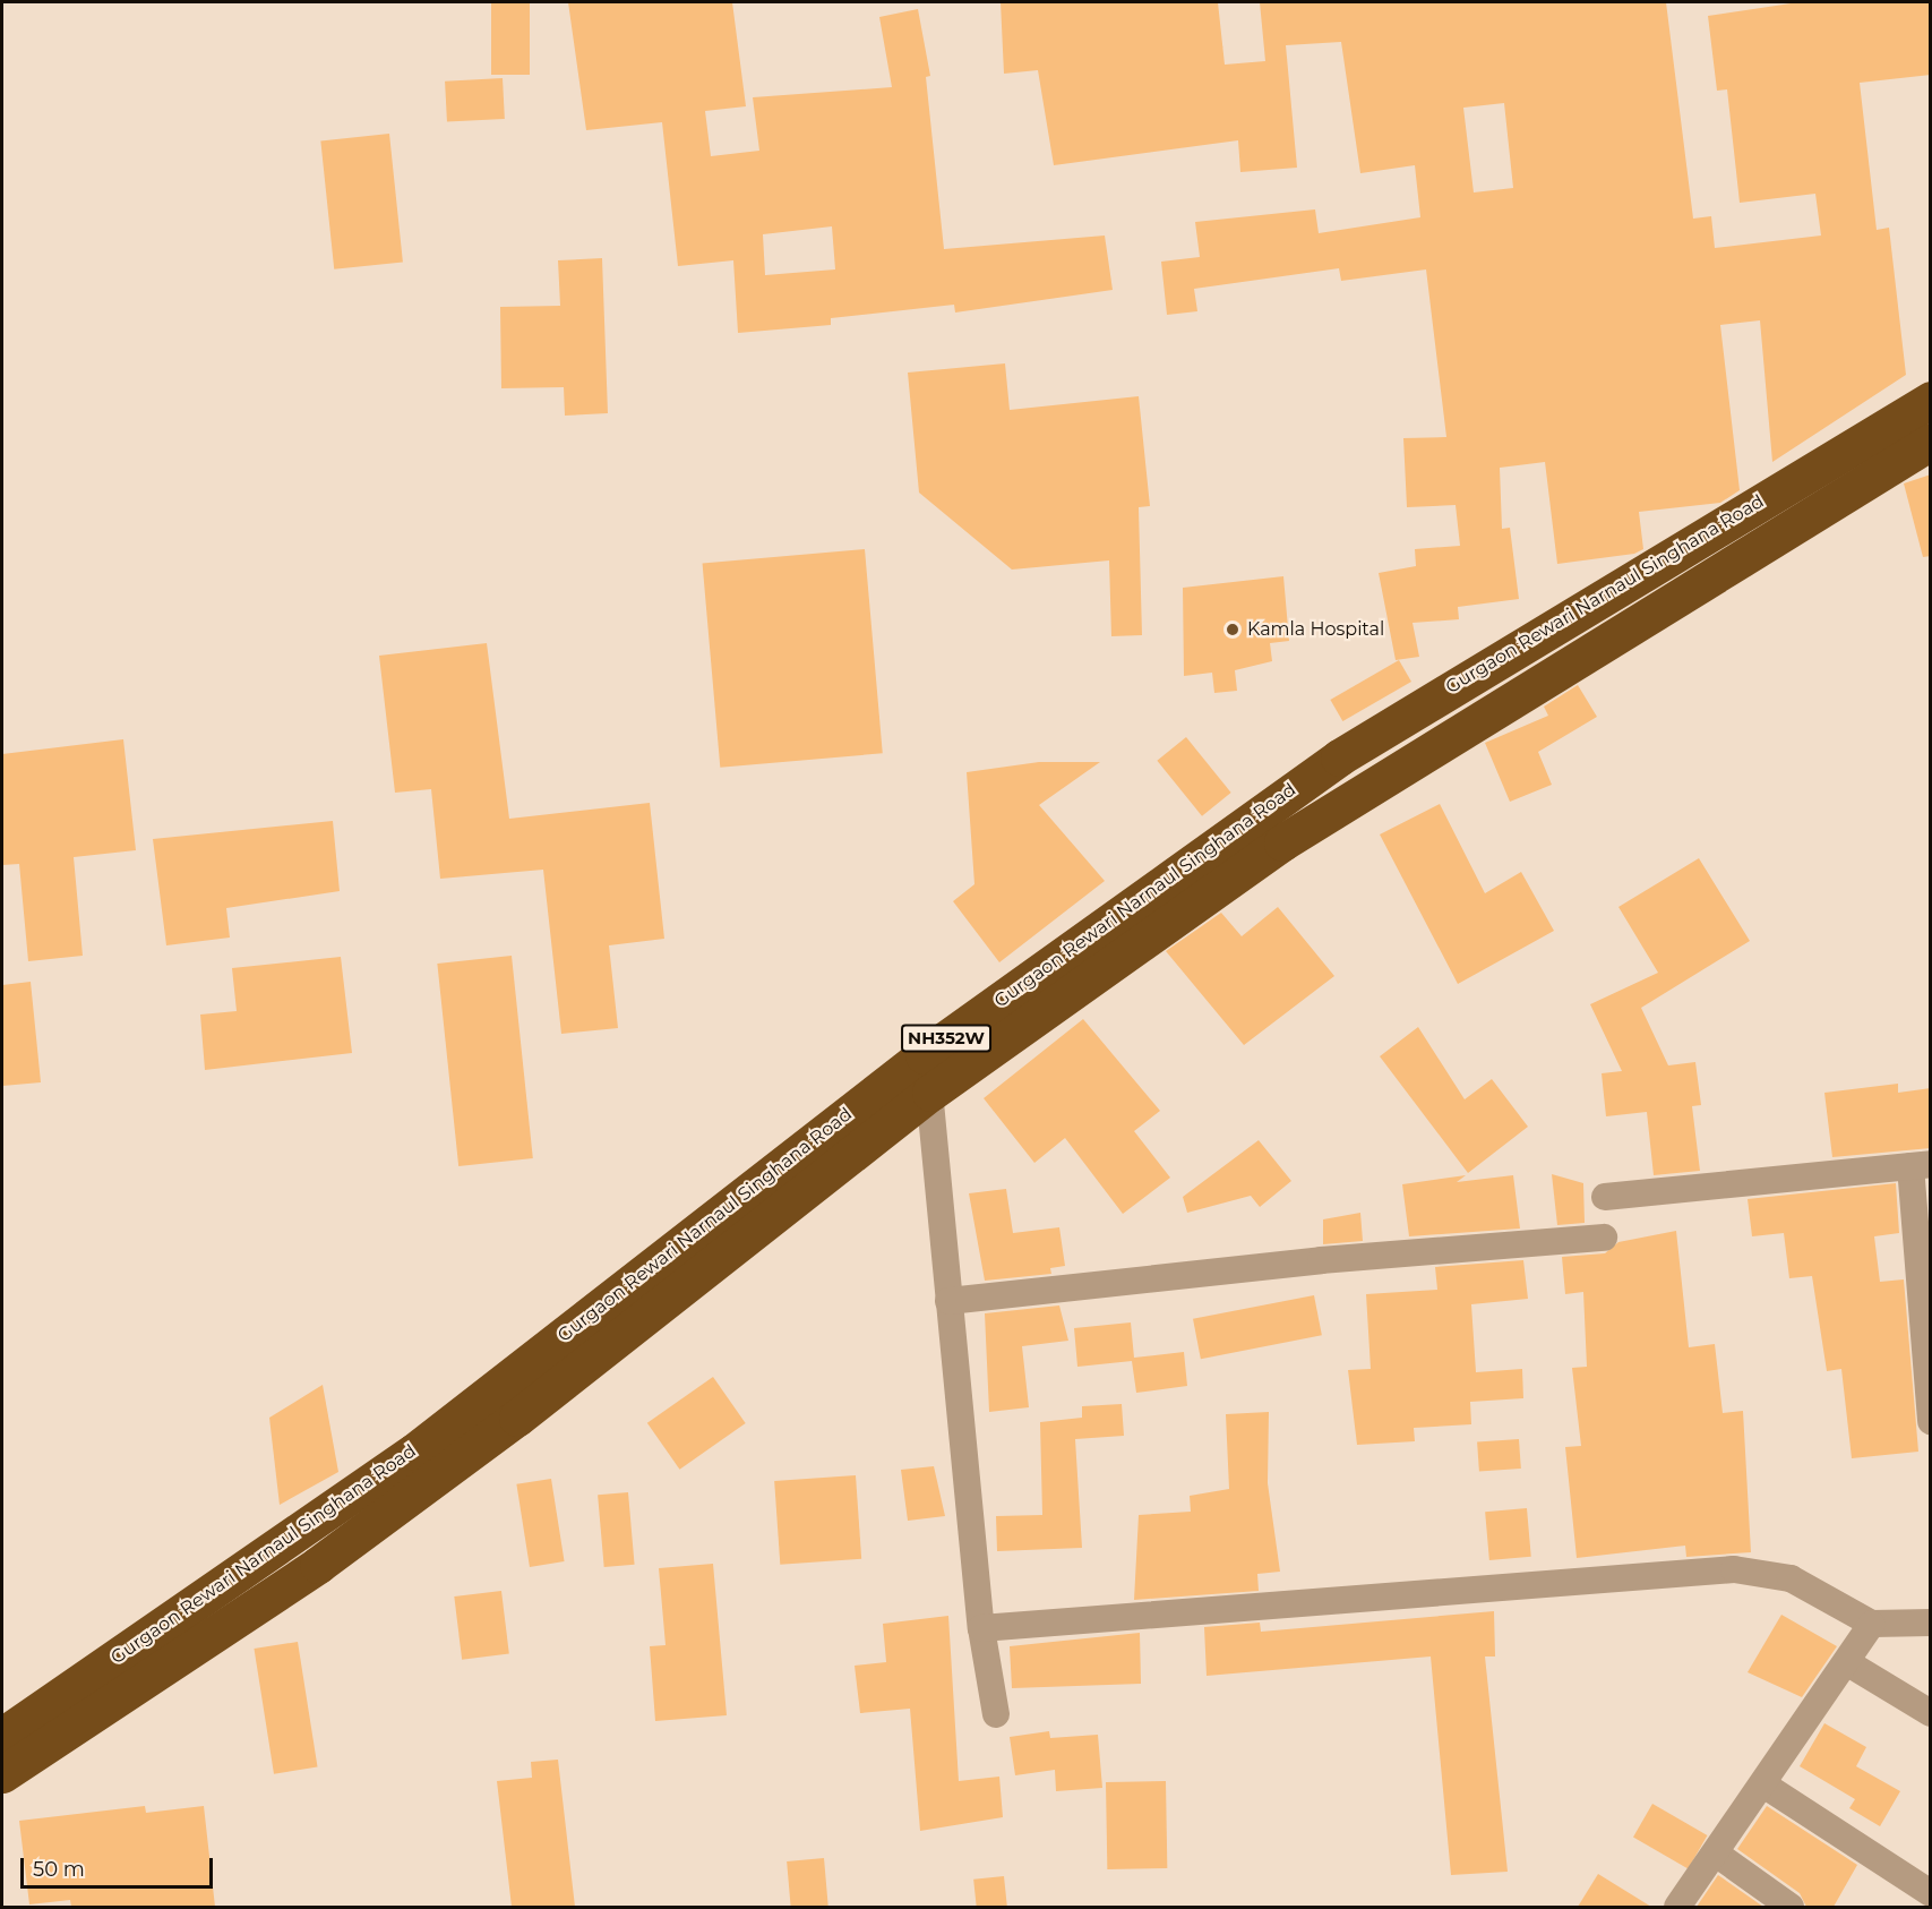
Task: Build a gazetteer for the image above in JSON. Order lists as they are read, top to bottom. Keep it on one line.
{"streets":{"highway":["Gurgaon Rewari Narnaul Singhana Road","NH352W"]},"places":["Kamla Hospital"],"scale_bar":"50 m"}
